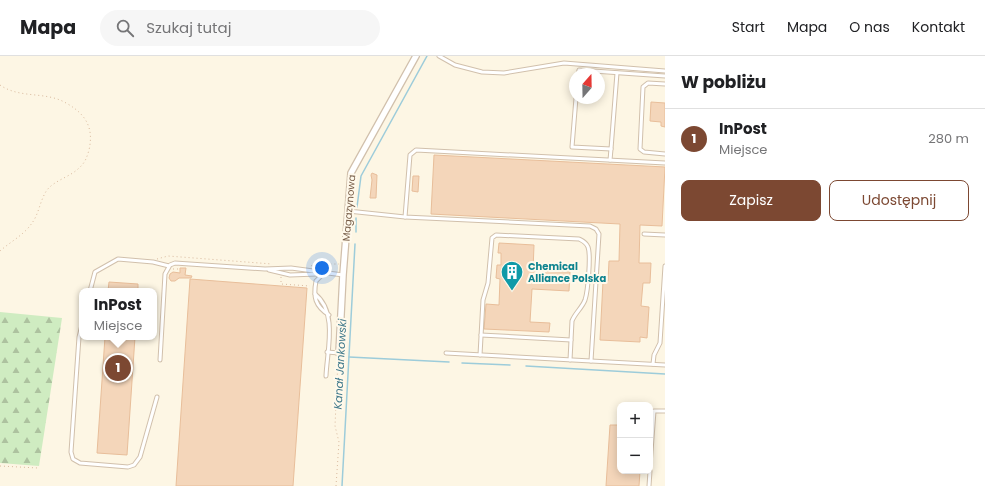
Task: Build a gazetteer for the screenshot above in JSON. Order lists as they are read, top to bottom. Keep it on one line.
{"streets":{"street":["Magazynowa"]},"water":["Kanał Jankowski"],"places":{"building":["Chemical Alliance Polska"]},"north":"top","page":{"header":"Mapa","search":"Szukaj tutaj","nav":["Start","Mapa","O nas","Kontakt"],"heading":"W pobliżu","list":[{"mark":"1","name":"InPost","note":"Miejsce","value":"280 m"}],"buttons":["Zapisz","Udostępnij"],"popup":["InPost","Miejsce"],"pins":"1","map_buttons":["+","−"]}}
